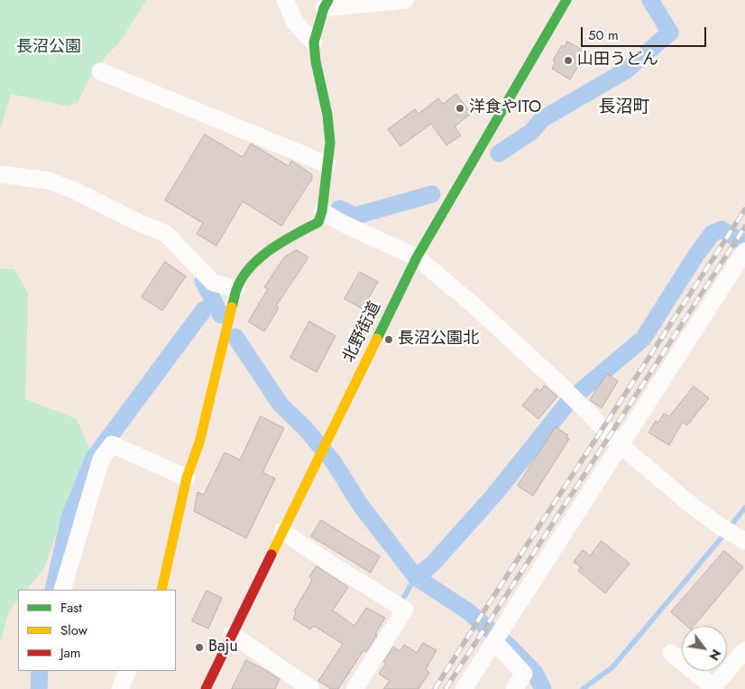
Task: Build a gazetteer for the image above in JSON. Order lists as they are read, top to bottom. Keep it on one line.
{"streets":{"main road":["北野街道"]},"districts":["長沼町"],"parks":["長沼公園"],"places":["山田うどん","洋食やITO","長沼公園北","Baju"],"legend":["Fast","Slow","Jam"],"scale_bar":"50 m","north":"bottom right"}
